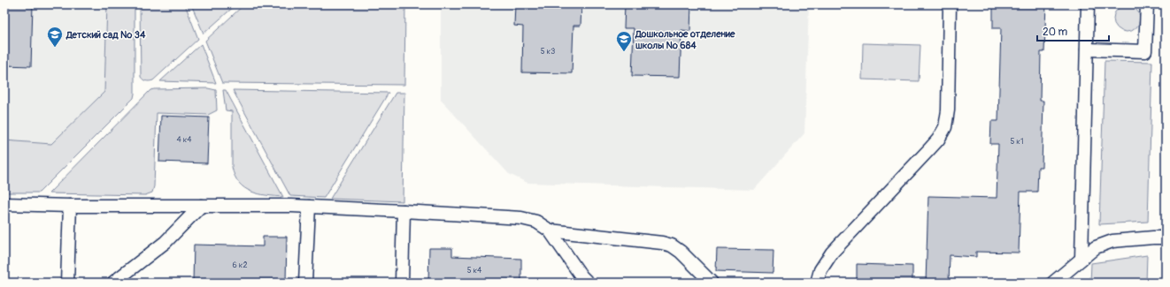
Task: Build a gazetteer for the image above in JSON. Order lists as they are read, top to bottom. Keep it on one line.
{"places":{"school or university":["Детский сад № 34","Дошкольное отделение школы № 684"]},"house_numbers":["5 к3","4 к4","5 к1","6 к2","5 к4"],"scale_bar":"20 m"}
